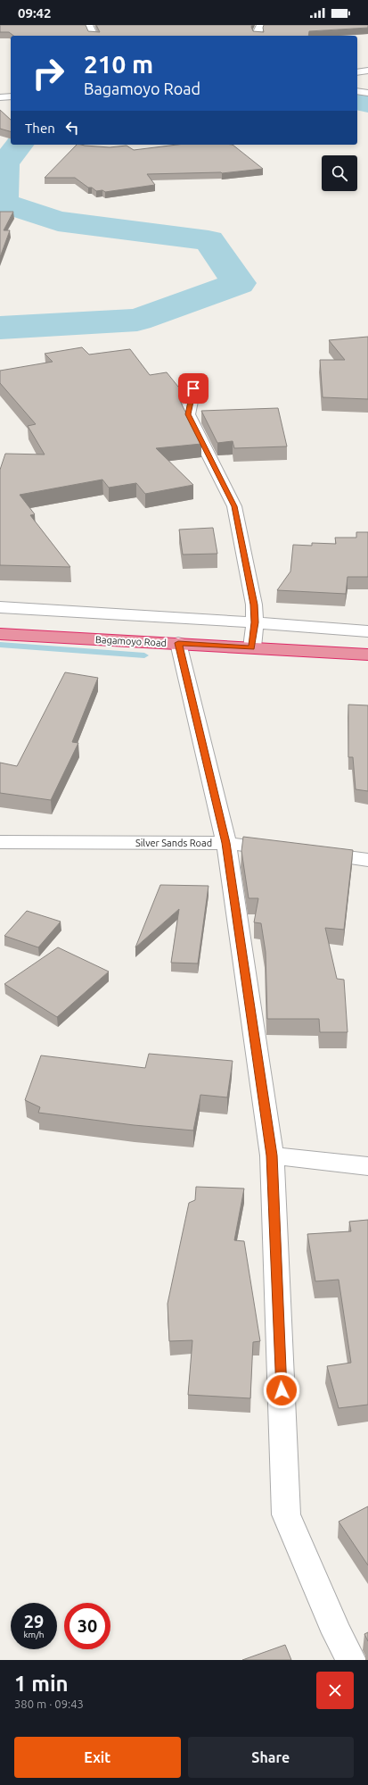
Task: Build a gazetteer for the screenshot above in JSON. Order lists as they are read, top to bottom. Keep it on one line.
{"streets":{"highway":["Bagamoyo Road"],"street":["Silver Sands Road"]},"page":{"status":"09:42","turn":["210 m","Bagamoyo Road"],"then":"Then","speed":"29 km/h","limit":"30","heading":["1 min","380 m · 09:43"],"buttons":["Exit","Share"]}}
